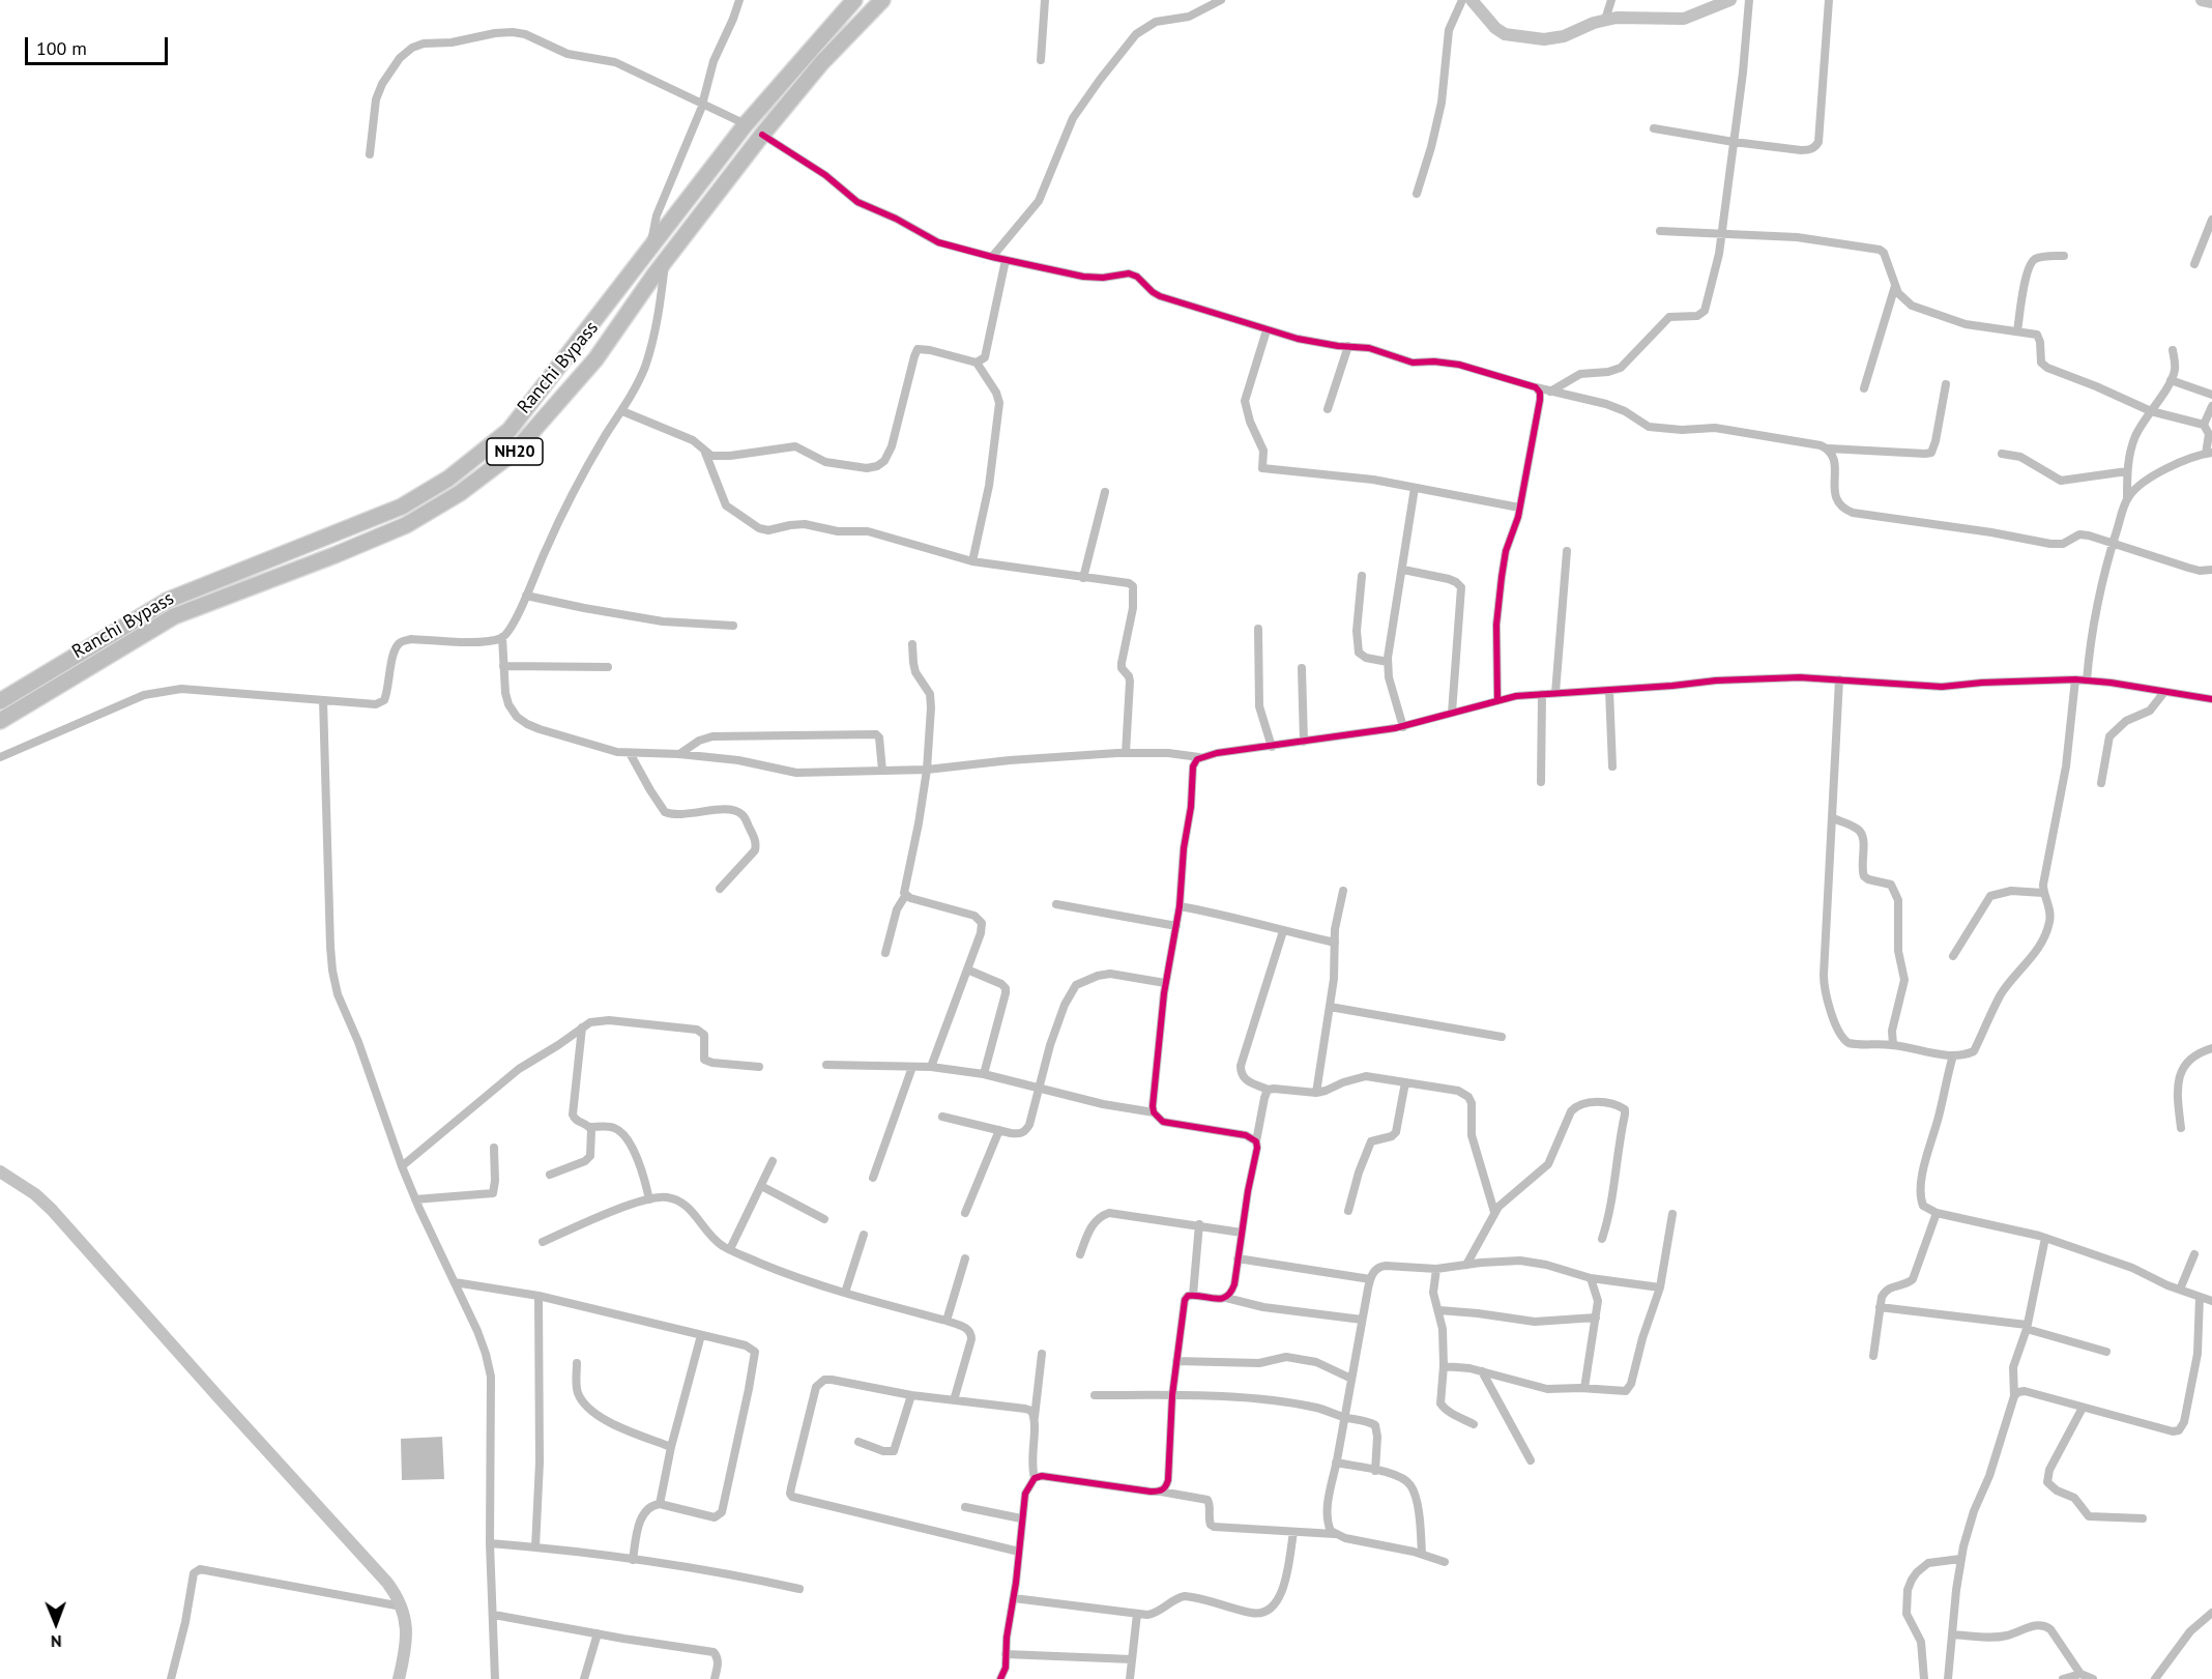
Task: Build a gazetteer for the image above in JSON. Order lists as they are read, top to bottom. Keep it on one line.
{"streets":{"highway":["Ranchi Bypass","NH20"]},"scale_bar":"100 m","north":"bottom"}
